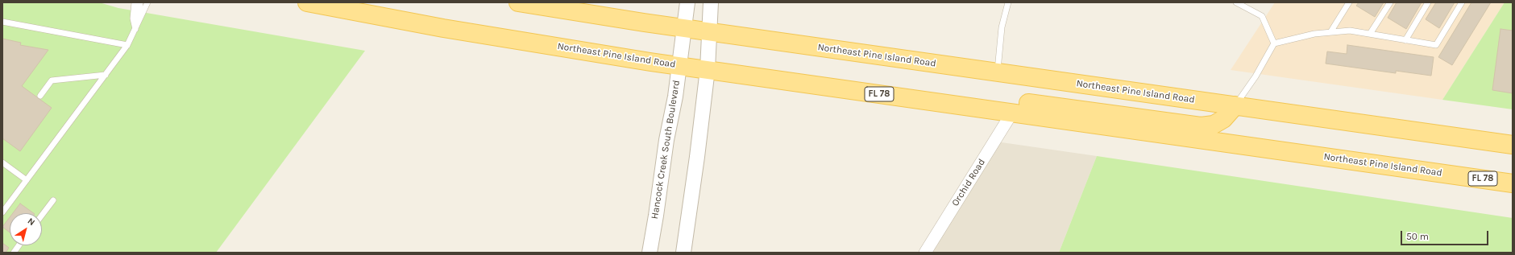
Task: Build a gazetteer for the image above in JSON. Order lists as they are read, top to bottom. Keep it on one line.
{"streets":{"main road":["Northeast Pine Island Road","FL 78"],"street":["Hancock Creek South Boulevard","Orchid Road"]},"crossings":[["Northeast Pine Island Road","Hancock Creek South Boulevard"],["Northeast Pine Island Road","Orchid Road"]],"scale_bar":"50 m","north":"top right"}
